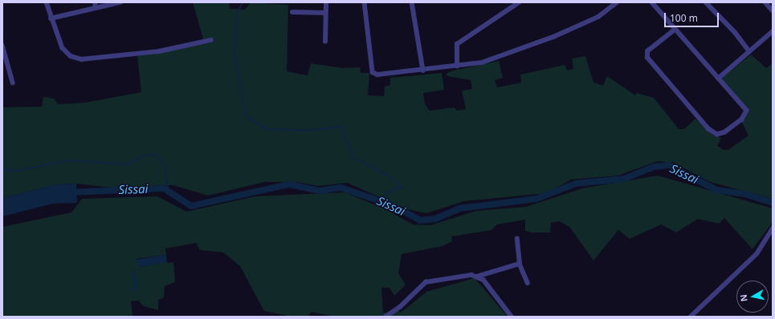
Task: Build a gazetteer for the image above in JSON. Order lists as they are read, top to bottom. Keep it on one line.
{"water":["Sissai"],"scale_bar":"100 m","north":"left"}
